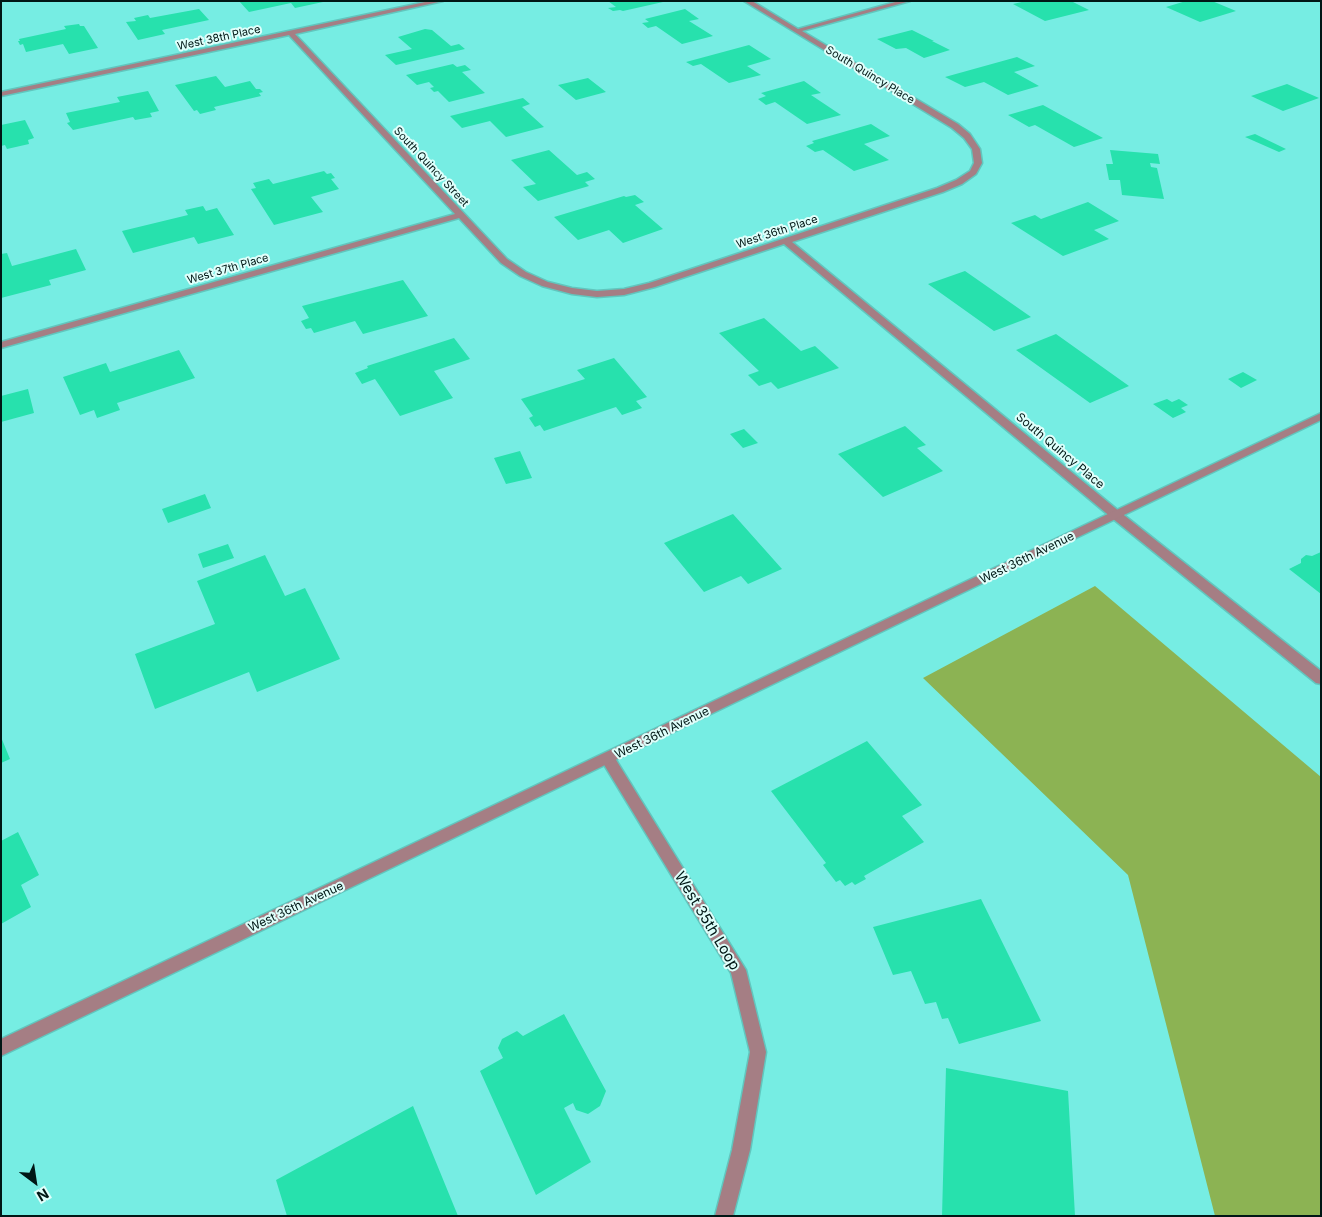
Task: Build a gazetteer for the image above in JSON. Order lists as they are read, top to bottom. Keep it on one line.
{"streets":{"street":["West 38th Place","South Quincy Place","South Quincy Street","West 36th Place","West 37th Place","West 36th Avenue","West 35th Loop"]},"crossings":[["West 38th Place","South Quincy Street"],["South Quincy Place","West 36th Place"],["South Quincy Place","West 36th Avenue"],["South Quincy Street","West 36th Place"],["South Quincy Street","West 37th Place"],["West 36th Avenue","West 35th Loop"]],"north":"bottom right"}
